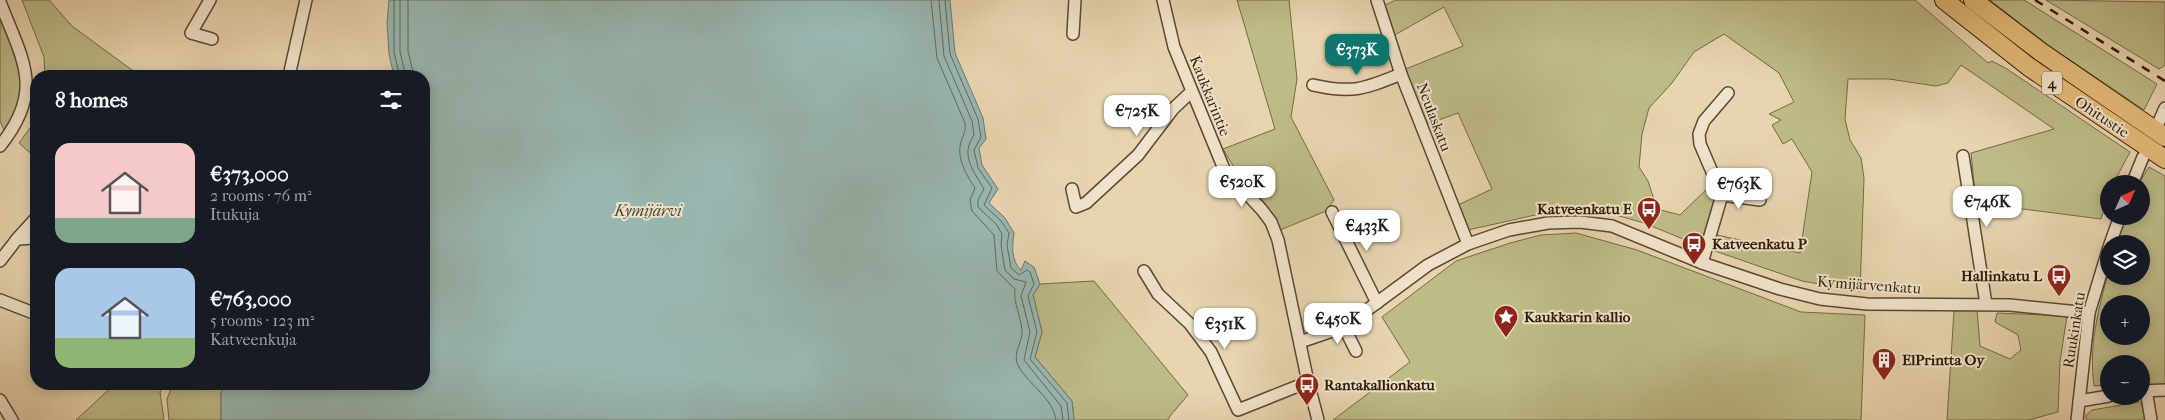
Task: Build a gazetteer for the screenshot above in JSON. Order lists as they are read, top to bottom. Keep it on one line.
{"streets":{"highway":["4","Ohitustie"],"street":["Kaukkarintie","Neulaskatu","Kymijärvenkatu","Ruukinkatu"]},"crossings":[["Kaukkarintie","Kymijärvenkatu"],["Neulaskatu","Kymijärvenkatu"],["Kymijärvenkatu","Ruukinkatu"]],"water":["Kymijärvi"],"places":{"bus stop":["Katveenkatu E","Katveenkatu P","Hallinkatu L","Rantakallionkatu"],"place":["Kaukkarin kallio"],"building":["ElPrintta Oy"]},"north":"top right","page":{"price":["€373K","€725K","€520K","€763K","€746K","€433K","€450K","€351K"],"heading":"8 homes","list":[{"name":"€373,000","note":"2 rooms · 76 m² · Itukuja"},{"name":"€763,000","note":"5 rooms · 123 m² · Katveenkuja"}],"map_buttons":["+","−"]}}
